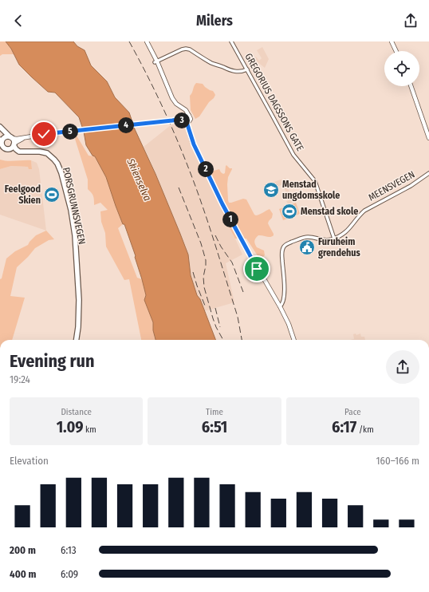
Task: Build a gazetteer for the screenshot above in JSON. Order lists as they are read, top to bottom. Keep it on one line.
{"streets":{"highway":["PORSGRUNNSVEGEN"],"street":["GREGORIUS DAGSSONS GATE","MEENSVEGEN"]},"crossings":[["GREGORIUS DAGSSONS GATE","MEENSVEGEN"]],"water":["Skienselva"],"places":{"school or university":["Menstad ungdomsskole"],"sports":["Feelgood Skien","Menstad skole"],"public building":["Furuheim grendehus"]},"page":{"header":"Milers","pins":["3","4","5","2","1"],"heading":["Evening run","19:24"],"stats":[["Distance","1.09 km"],["Time","6:51"],["Pace","6:17 /km"]],"chart":["Elevation","160–166 m"],"list":[{"name":"200 m","note":"6:13"},{"name":"400 m","note":"6:09"}]}}
